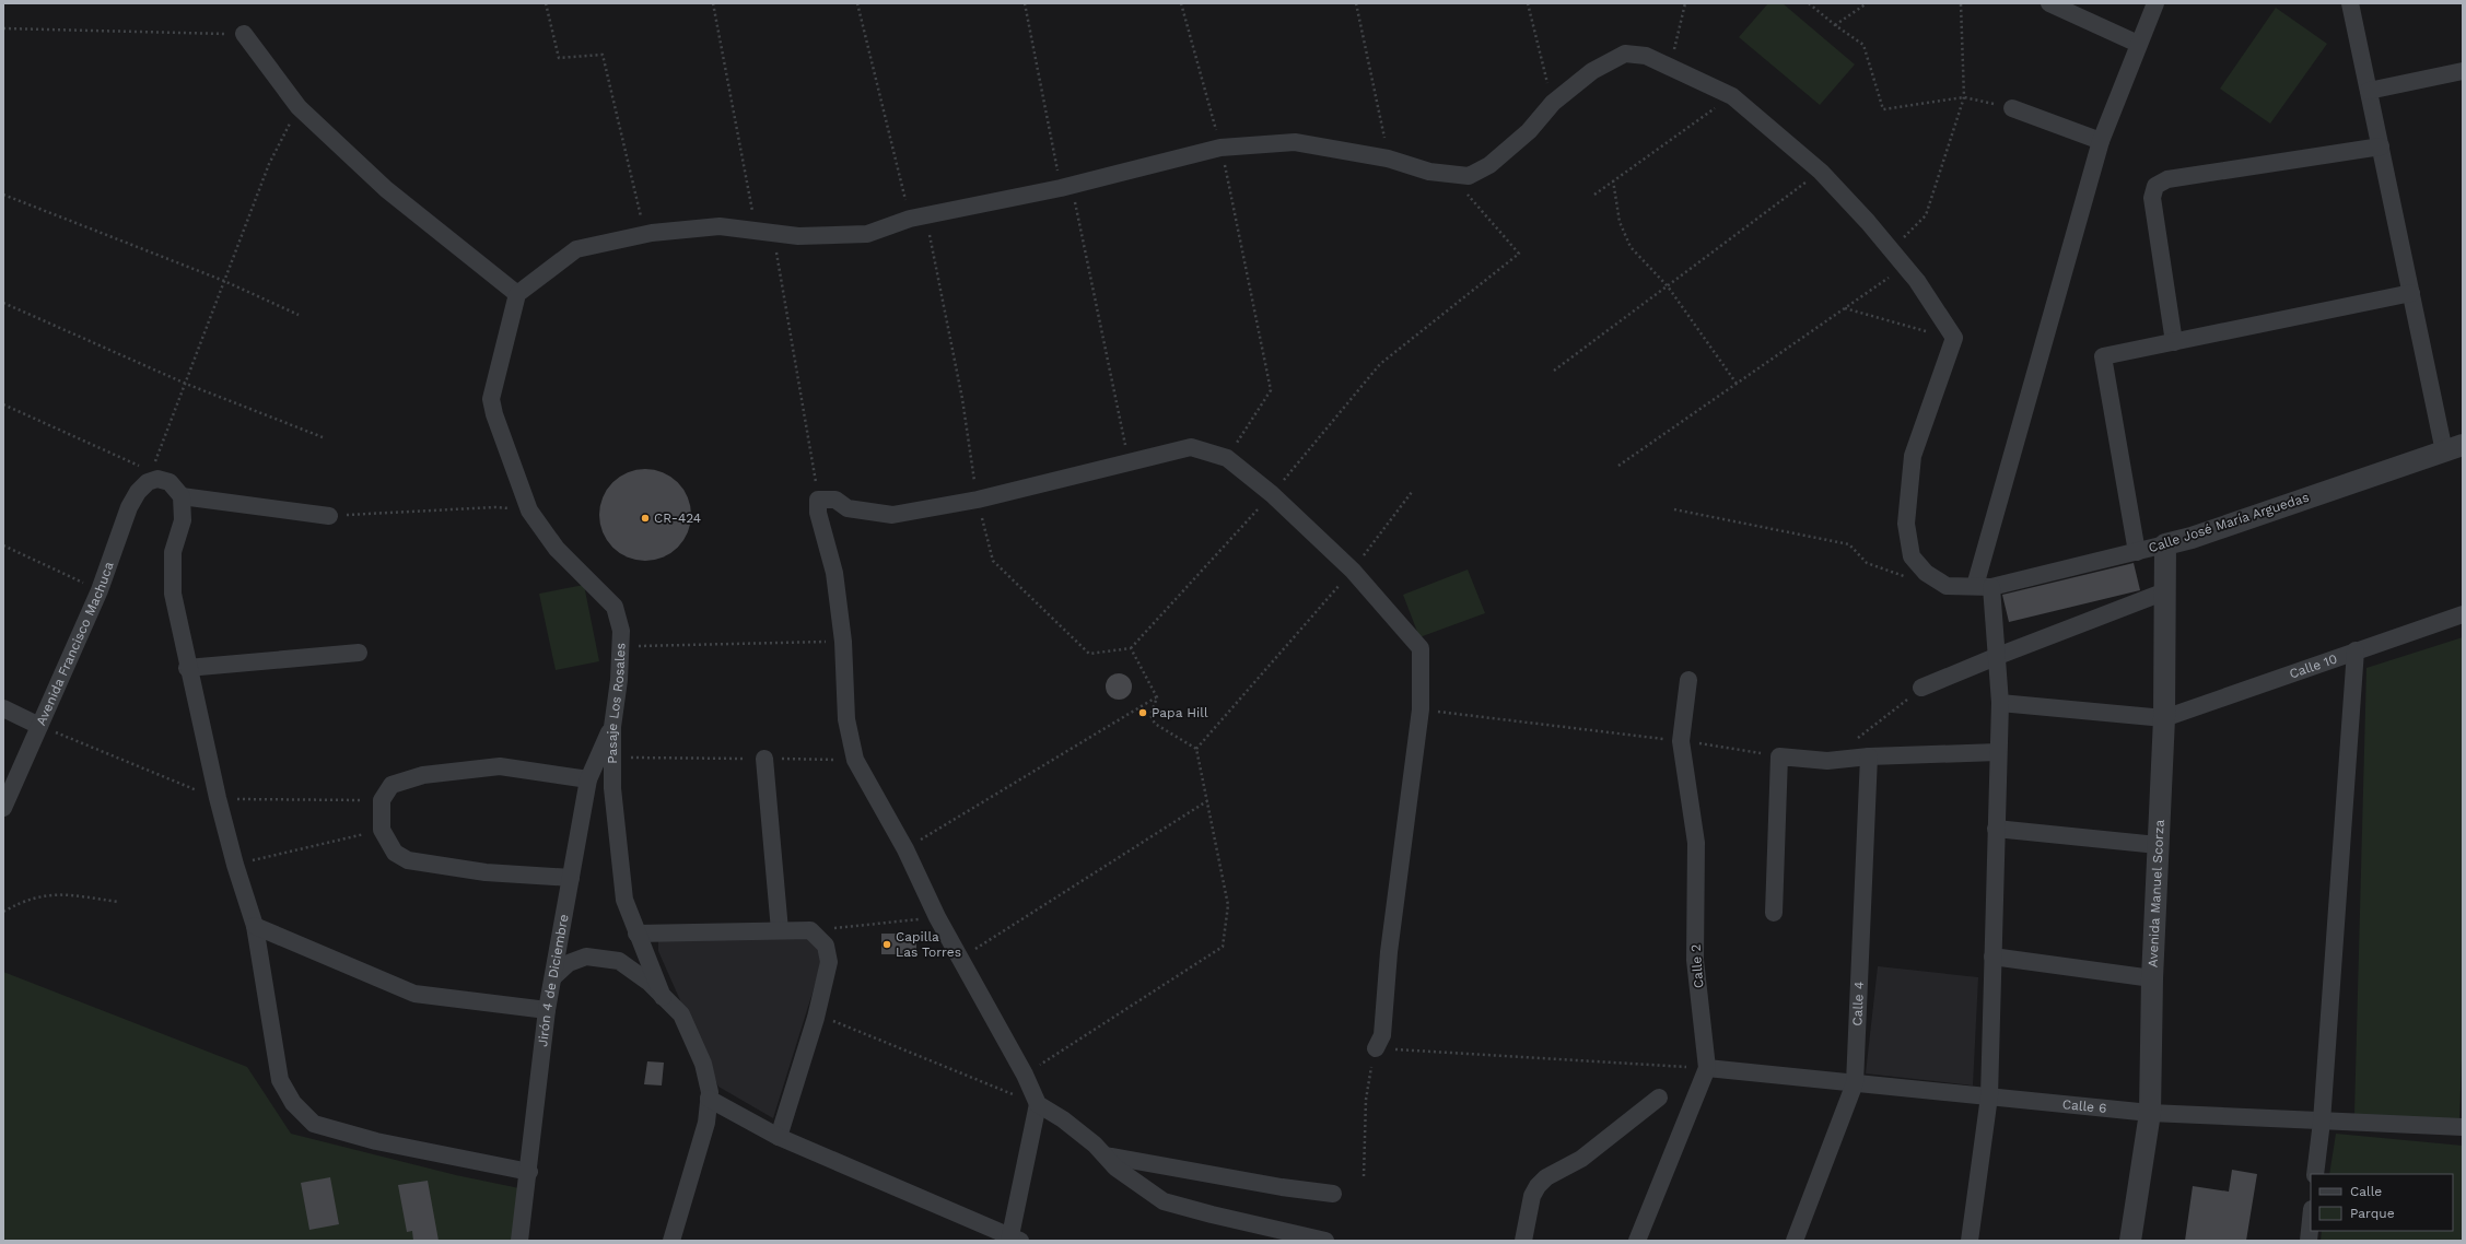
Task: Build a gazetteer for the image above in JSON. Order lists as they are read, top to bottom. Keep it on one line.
{"streets":{"street":["Calle José María Arguedas","Avenida Francisco Machuca","Calle 10","Pasaje Los Rosales","Avenida Manuel Scorza","Calle 2","Jirón 4 de Diciembre","Calle 4","Calle 6"]},"crossings":[["Calle José María Arguedas","Avenida Manuel Scorza"],["Calle 10","Avenida Manuel Scorza"],["Pasaje Los Rosales","Jirón 4 de Diciembre"],["Avenida Manuel Scorza","Calle 6"],["Calle 2","Calle 6"],["Calle 4","Calle 6"]],"places":["CR-424","Papa Hill","Capilla Las Torres"],"legend":["Calle","Parque"]}
